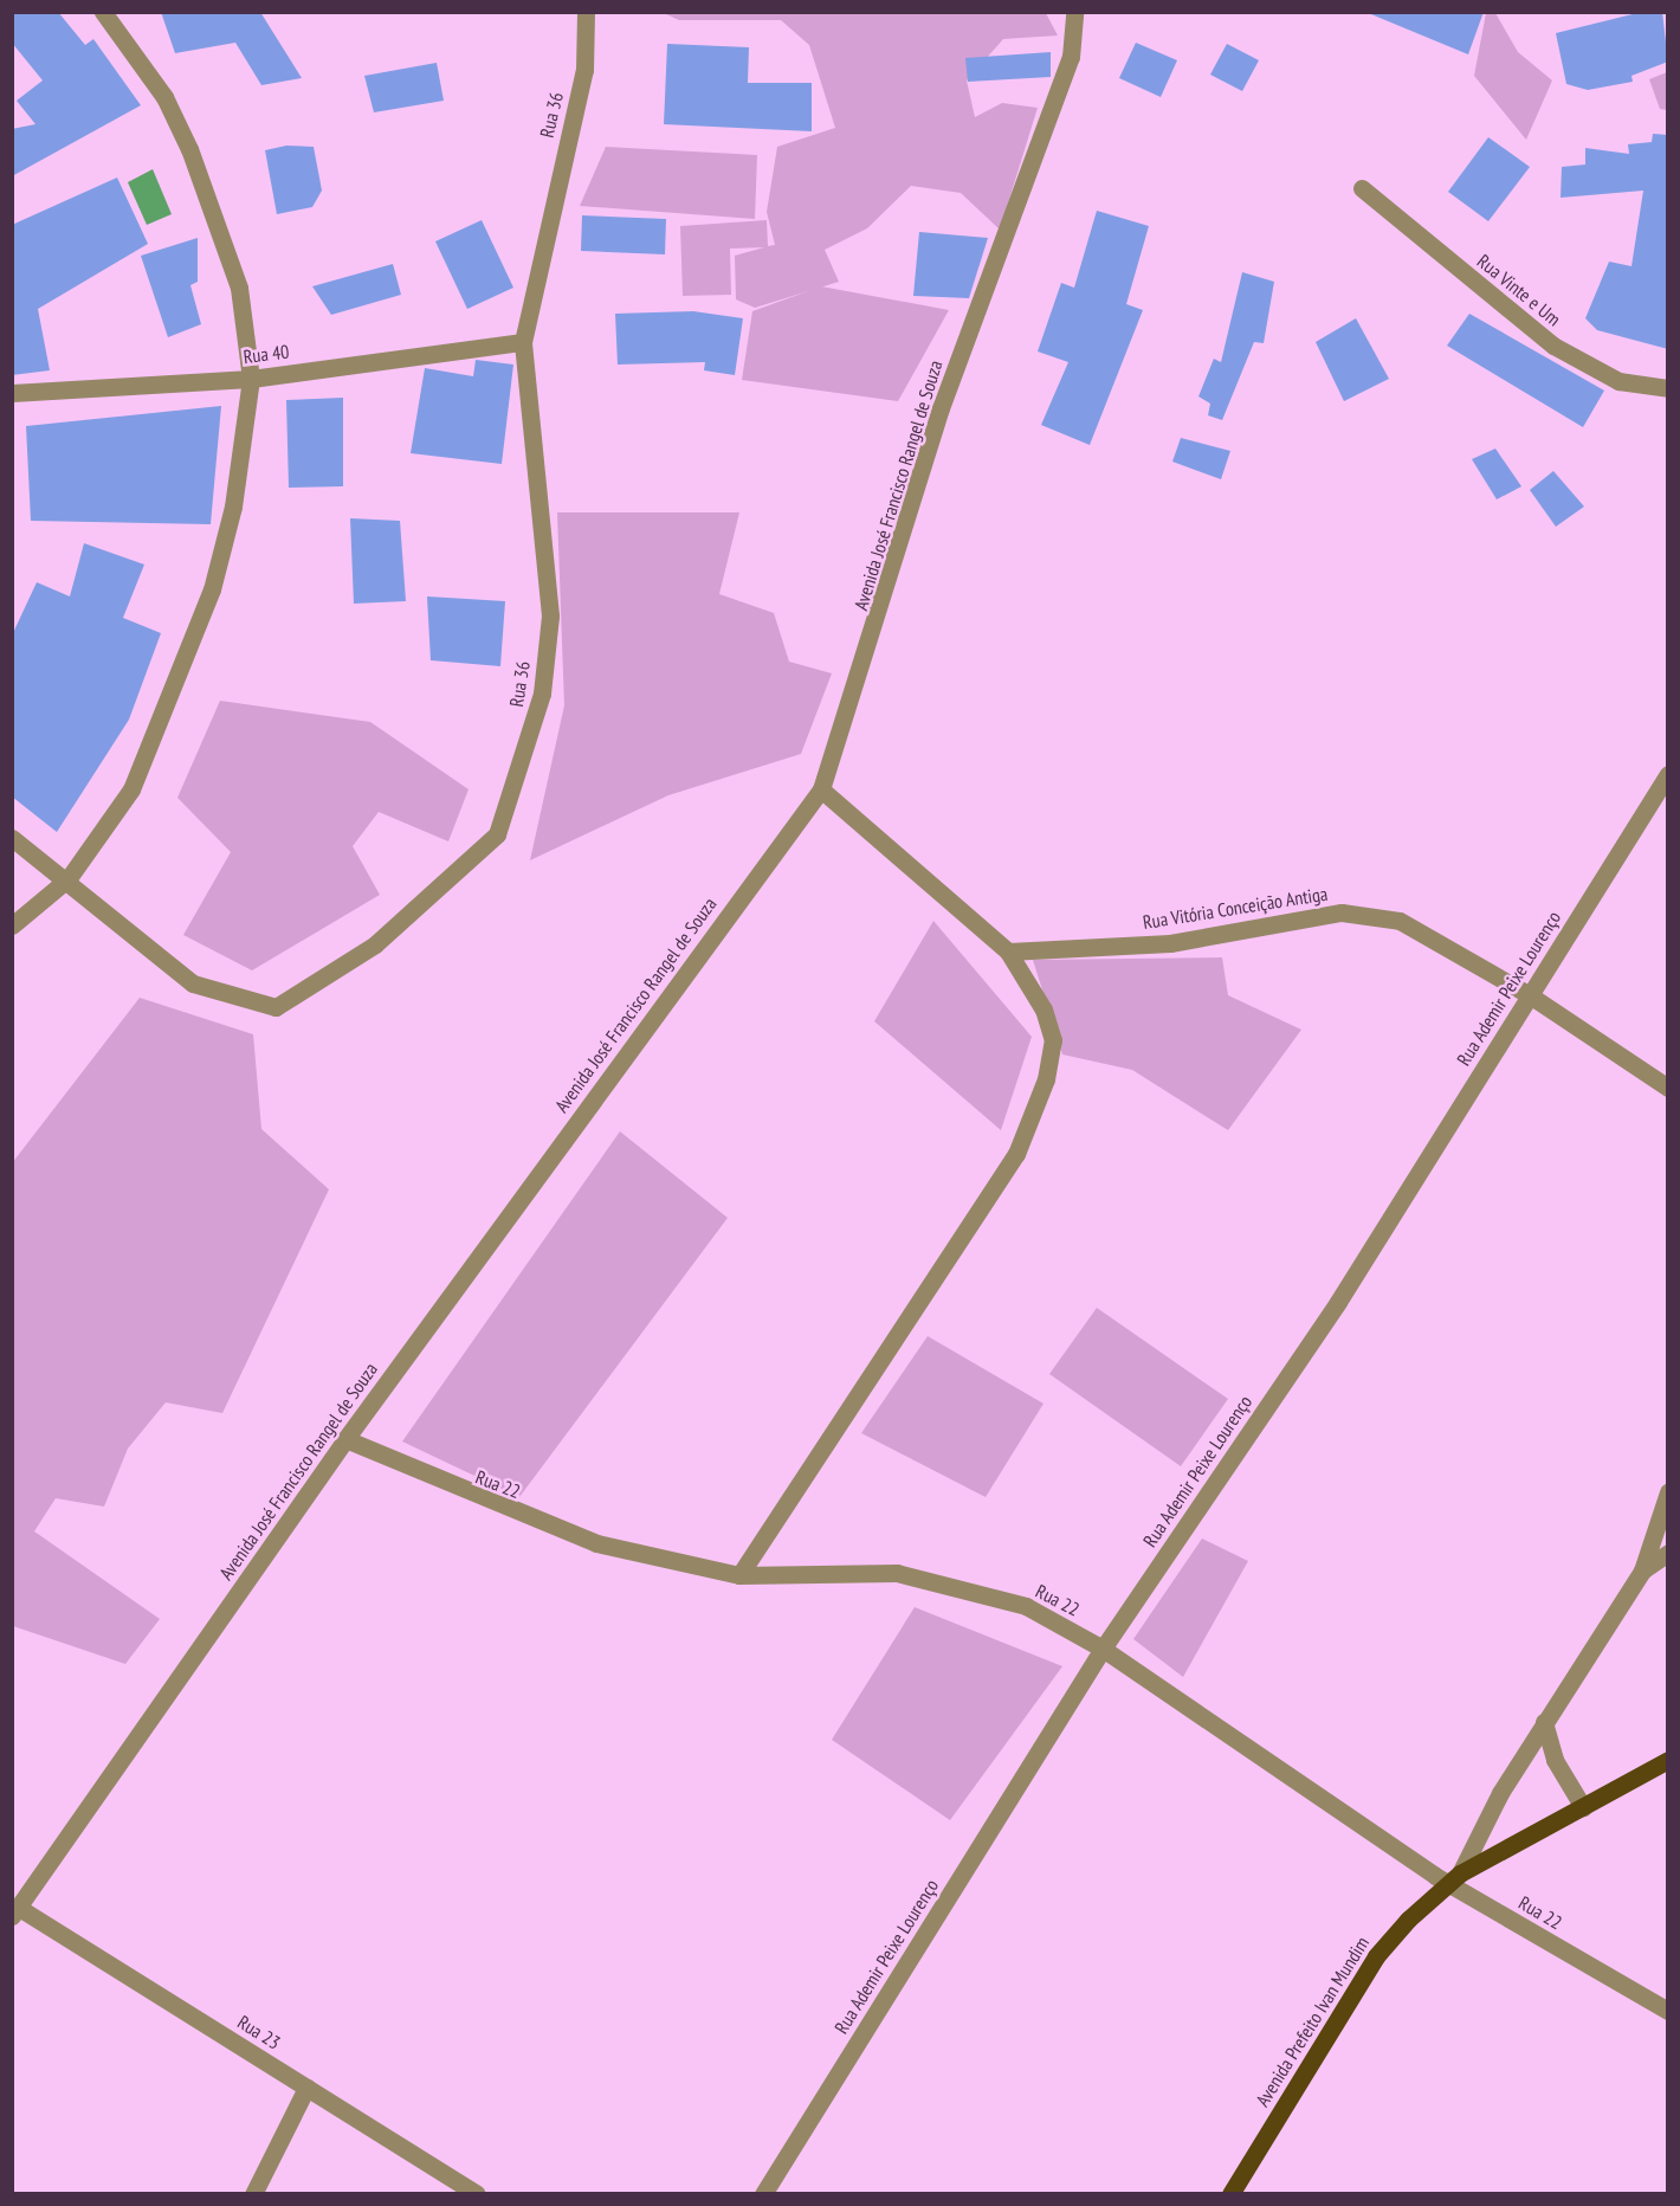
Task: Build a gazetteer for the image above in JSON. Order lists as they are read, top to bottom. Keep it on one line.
{"streets":{"main road":["Avenida Prefeito Ivan Mundim"],"street":["Rua 36","Rua Vinte e Um","Rua 40","Avenida José Francisco Rangel de Souza","Rua Vitória Conceição Antiga","Rua Ademir Peixe Lourenço","Rua 22","Rua 23"]},"crossings":[["Rua 36","Rua 40"],["Avenida José Francisco Rangel de Souza","Rua 22"],["Avenida José Francisco Rangel de Souza","Rua 23"],["Rua Vitória Conceição Antiga","Rua Ademir Peixe Lourenço"],["Rua Ademir Peixe Lourenço","Rua 22"],["Rua 22","Avenida Prefeito Ivan Mundim"]]}
